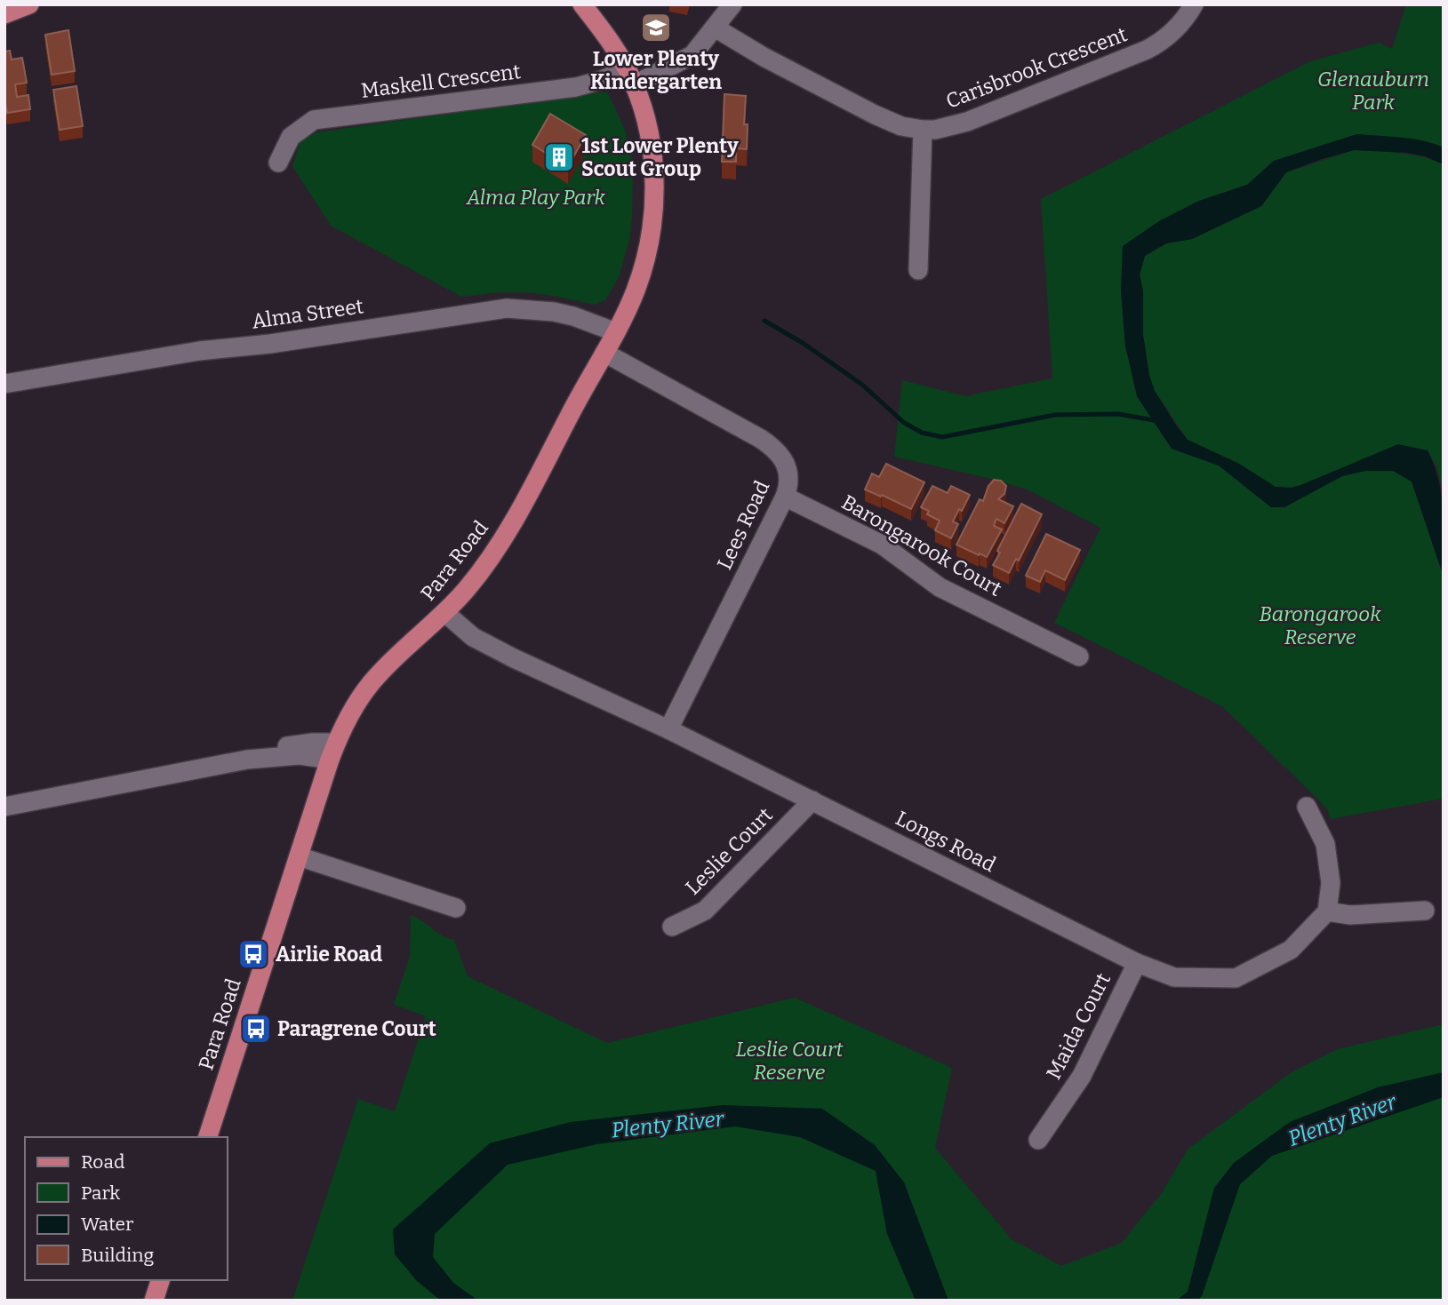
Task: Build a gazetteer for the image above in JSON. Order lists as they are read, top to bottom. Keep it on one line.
{"streets":{"main road":["Para Road"],"street":["Carisbrook Crescent","Maskell Crescent","Alma Street","Lees Road","Barongarook Court","Longs Road","Leslie Court","Maida Court"]},"crossings":[["Carisbrook Crescent","Maskell Crescent"],["Maskell Crescent","Para Road"],["Alma Street","Para Road"],["Lees Road","Barongarook Court"],["Lees Road","Para Road"],["Lees Road","Longs Road"],["Para Road","Longs Road"],["Longs Road","Leslie Court"],["Longs Road","Maida Court"]],"water":["Plenty River"],"parks":["Glenauburn Park","Alma Play Park","Barongarook Reserve","Leslie Court Reserve"],"places":{"school or university":["Lower Plenty Kindergarten"],"building":["1st Lower Plenty Scout Group"],"bus stop":["Airlie Road","Paragrene Court"]},"legend":["Road","Park","Water","Building"]}
